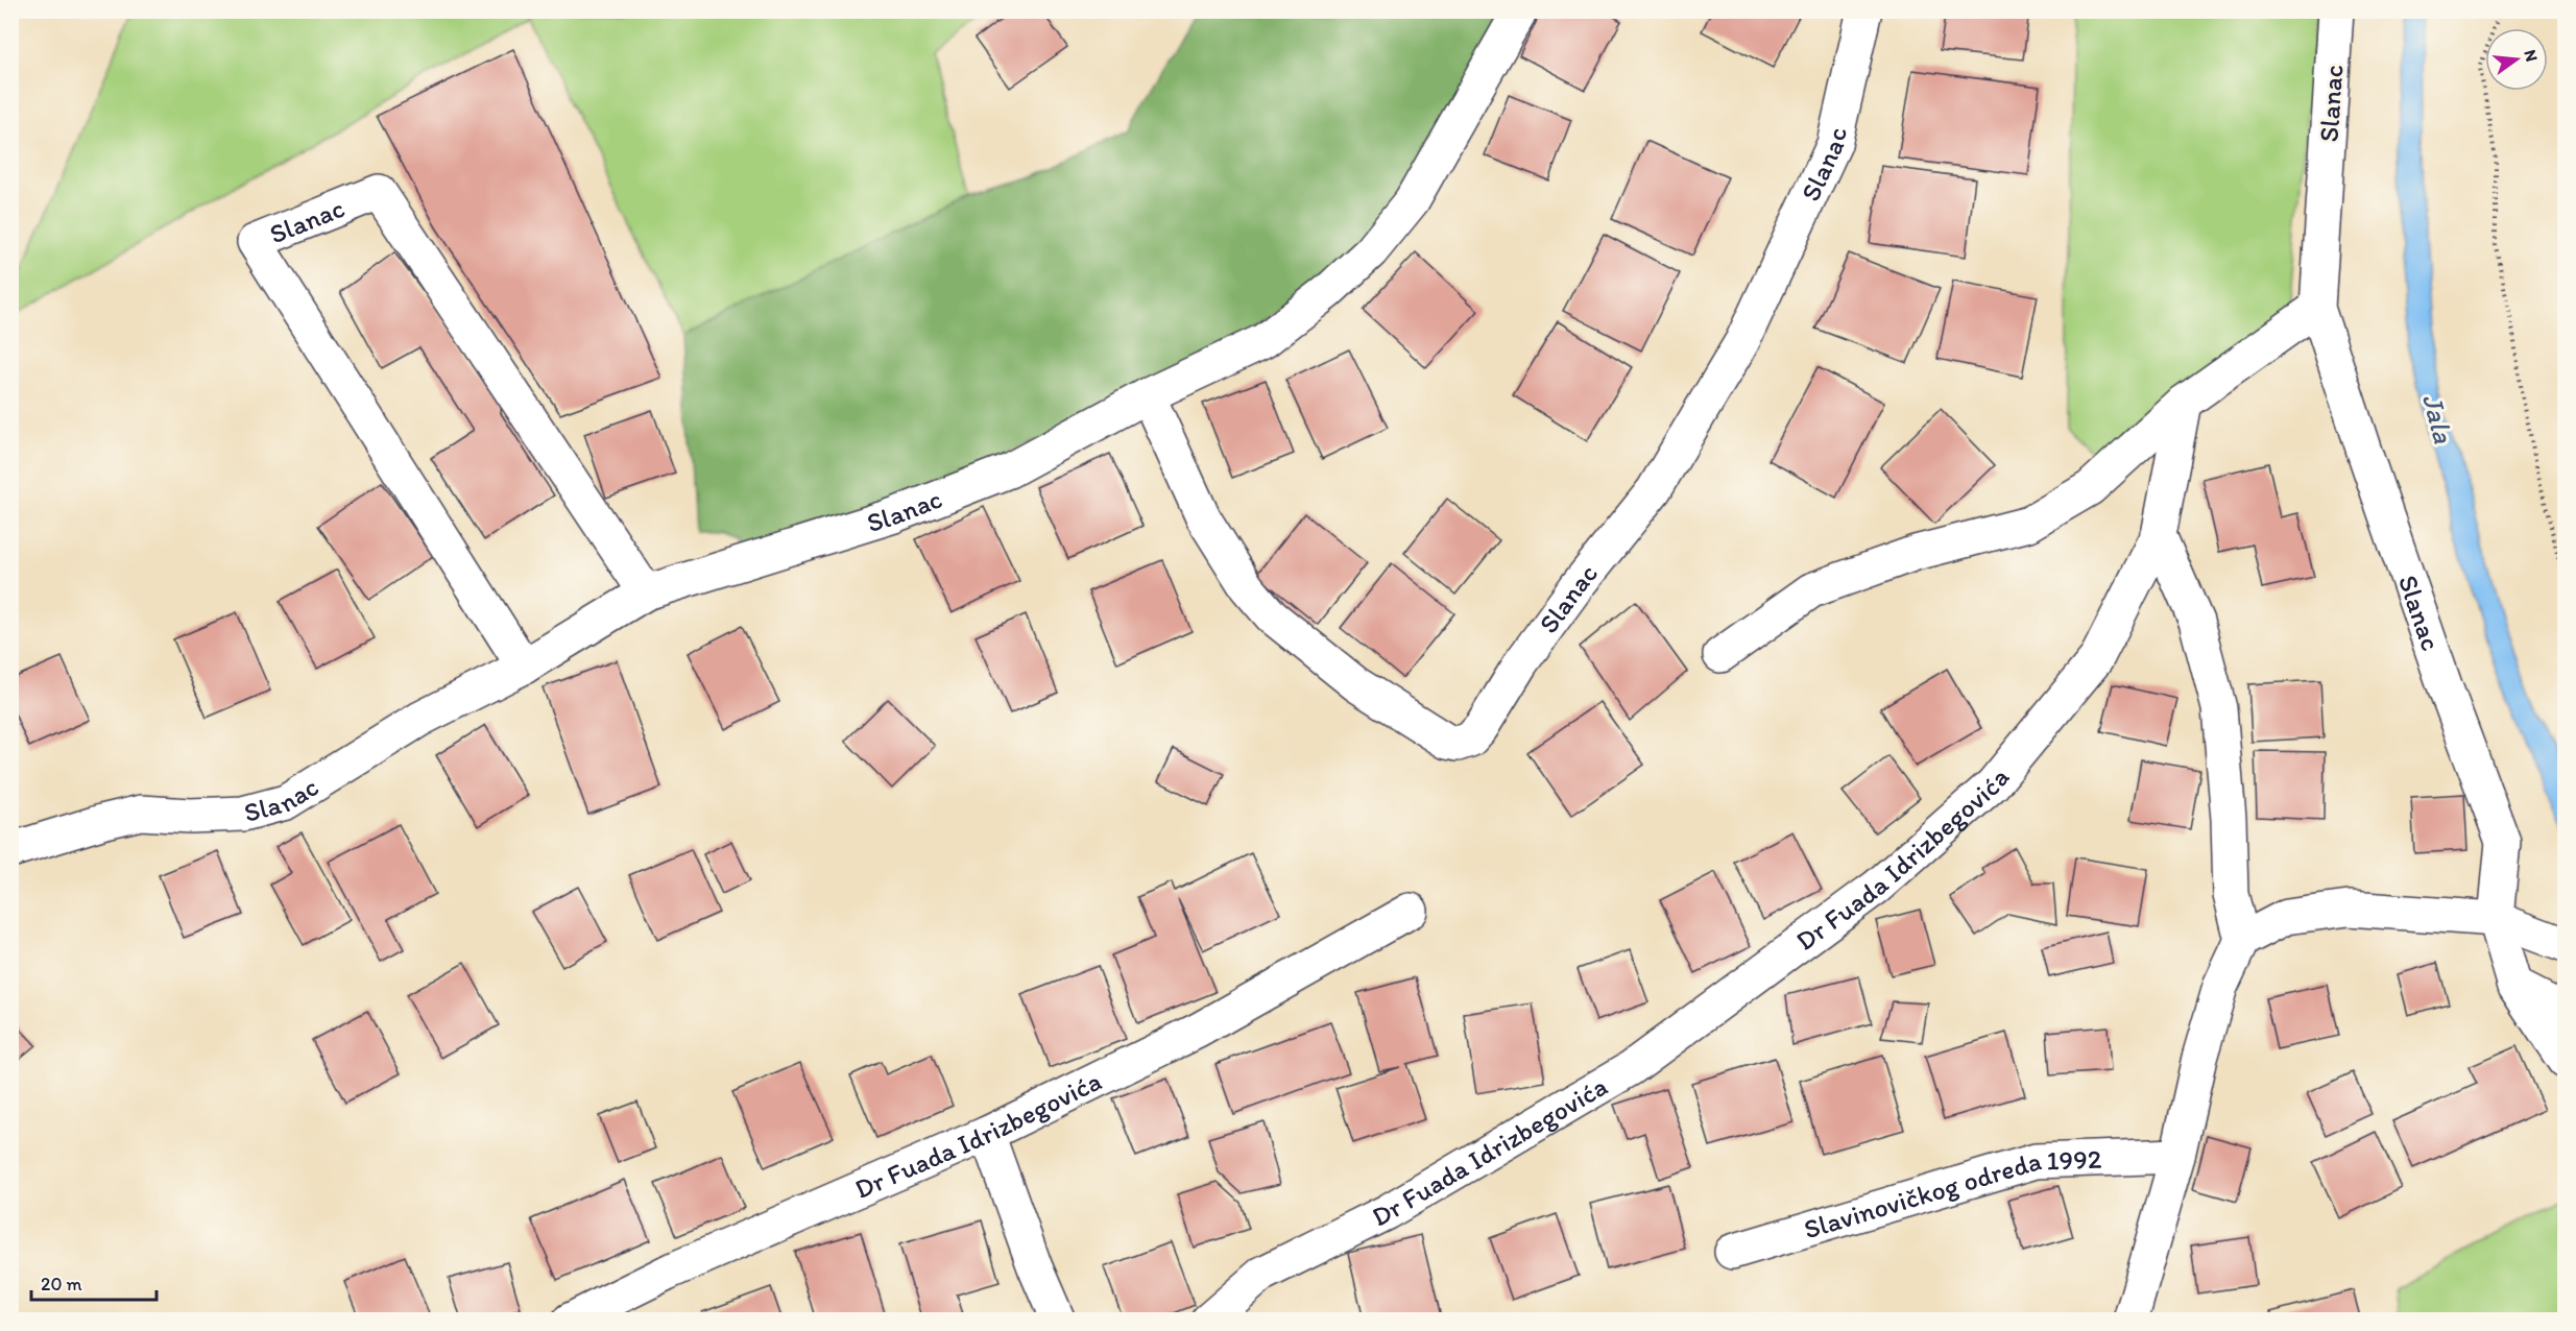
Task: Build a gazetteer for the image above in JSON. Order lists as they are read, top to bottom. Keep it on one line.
{"streets":{"street":["Slanac","Dr Fuada Idrizbegovića","Slavinovičkog odreda 1992"]},"water":["Jala"],"scale_bar":"20 m","north":"right"}
